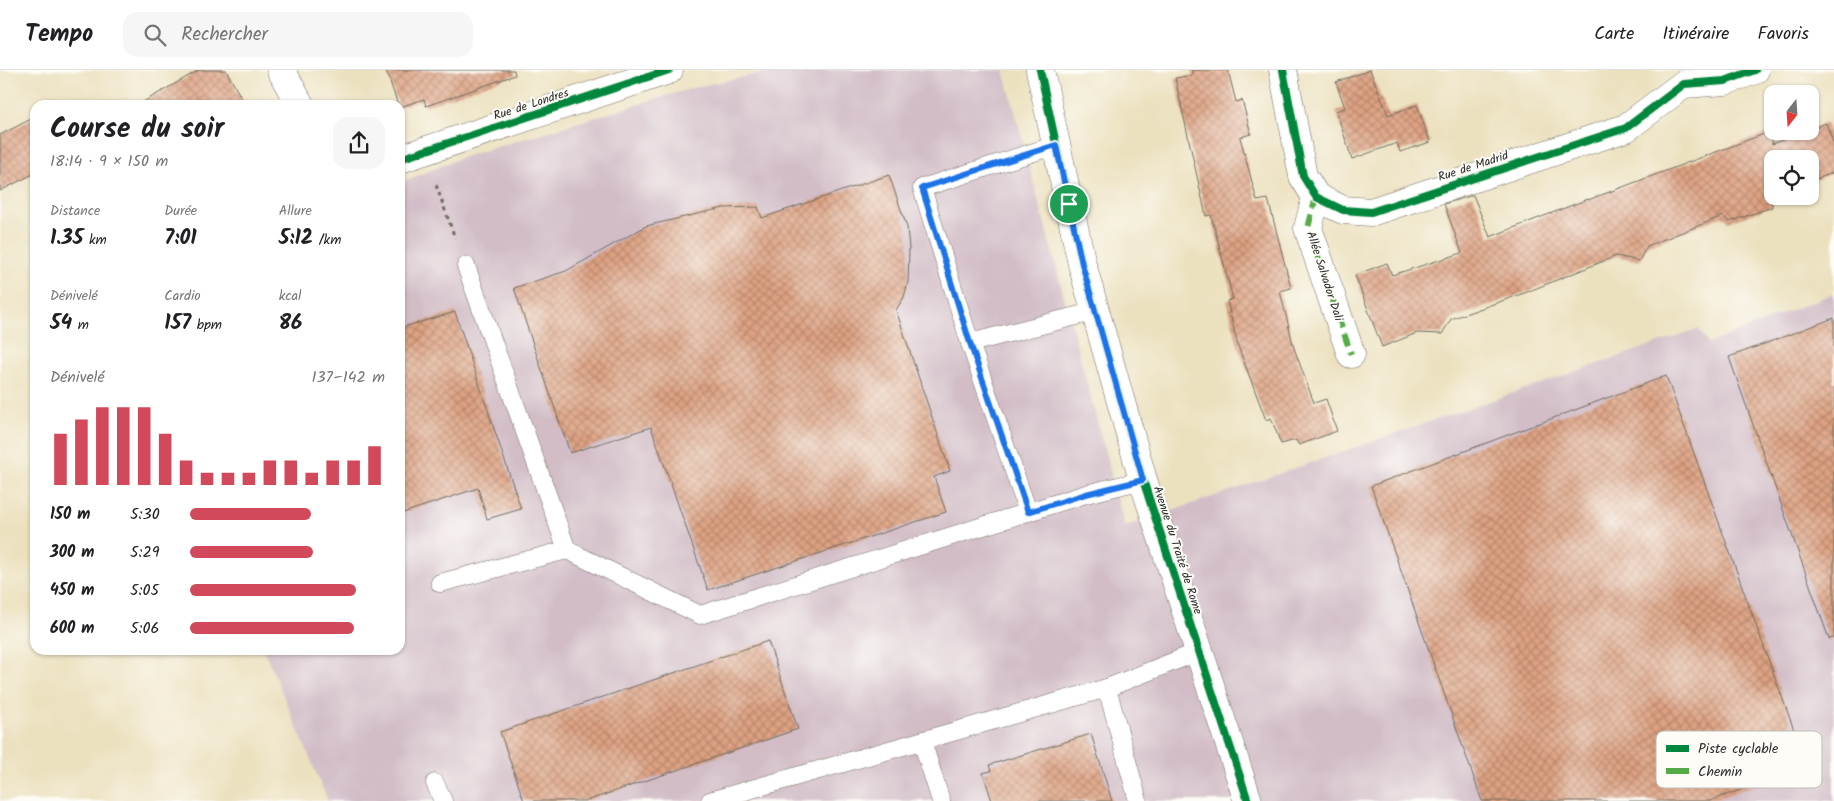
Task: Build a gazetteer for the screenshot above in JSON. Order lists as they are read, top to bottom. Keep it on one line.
{"streets":{"street":["Rue de Londres","Rue de Madrid","Allée Salvador Dali","Avenue du Traité de Rome"]},"crossings":[["Rue de Madrid","Allée Salvador Dali"]],"legend":["Piste cyclable","Chemin"],"north":"bottom","page":{"header":"Tempo","search":"Rechercher","nav":["Carte","Itinéraire","Favoris"],"heading":["Course du soir","18:14 · 9 × 150 m"],"stats":[["Distance","1.35 km"],["Durée","7:01"],["Allure","5:12 /km"],["Dénivelé","54 m"],["Cardio","157 bpm"],["kcal","86"]],"chart":["Dénivelé","137–142 m"],"list":[{"name":"150 m","note":"5:30"},{"name":"300 m","note":"5:29"},{"name":"450 m","note":"5:05"},{"name":"600 m","note":"5:06"}]}}
